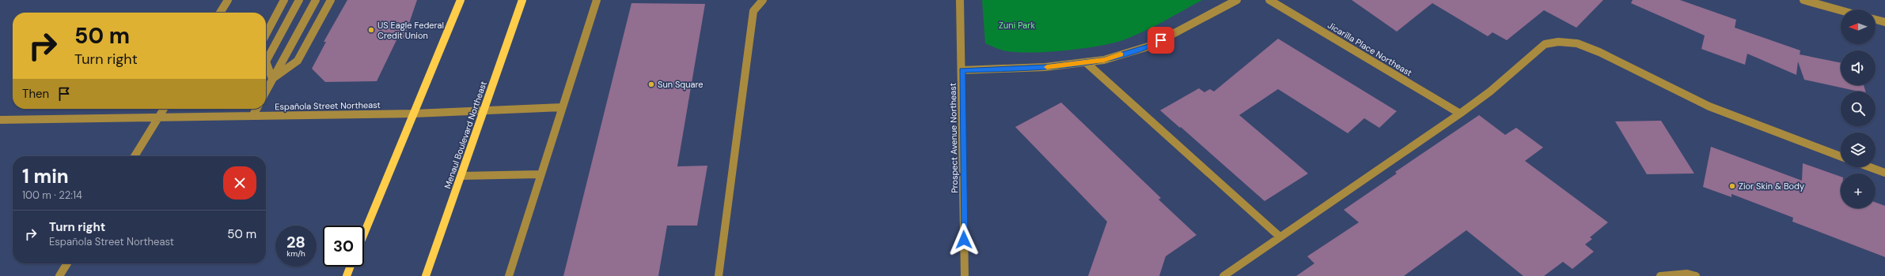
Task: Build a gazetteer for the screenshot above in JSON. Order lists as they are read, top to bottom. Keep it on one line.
{"streets":{"main road":["Menaul Boulevard Northeast"],"street":["Jicarilla Place Northeast","Española Street Northeast","Prospect Avenue Northeast"]},"crossings":[["Española Street Northeast","Menaul Boulevard Northeast"]],"parks":["Zuni Park"],"places":["US Eagle Federal Credit Union","Sun Square","Zior Skin & Body"],"north":"left","page":{"map_buttons":"+","turn":["50 m","Turn right"],"then":"Then","heading":["1 min","100 m · 22:14"],"list":[{"name":"Turn right","note":"Española Street Northeast","value":"50 m"}],"speed":"28 km/h","limit":"30"}}
